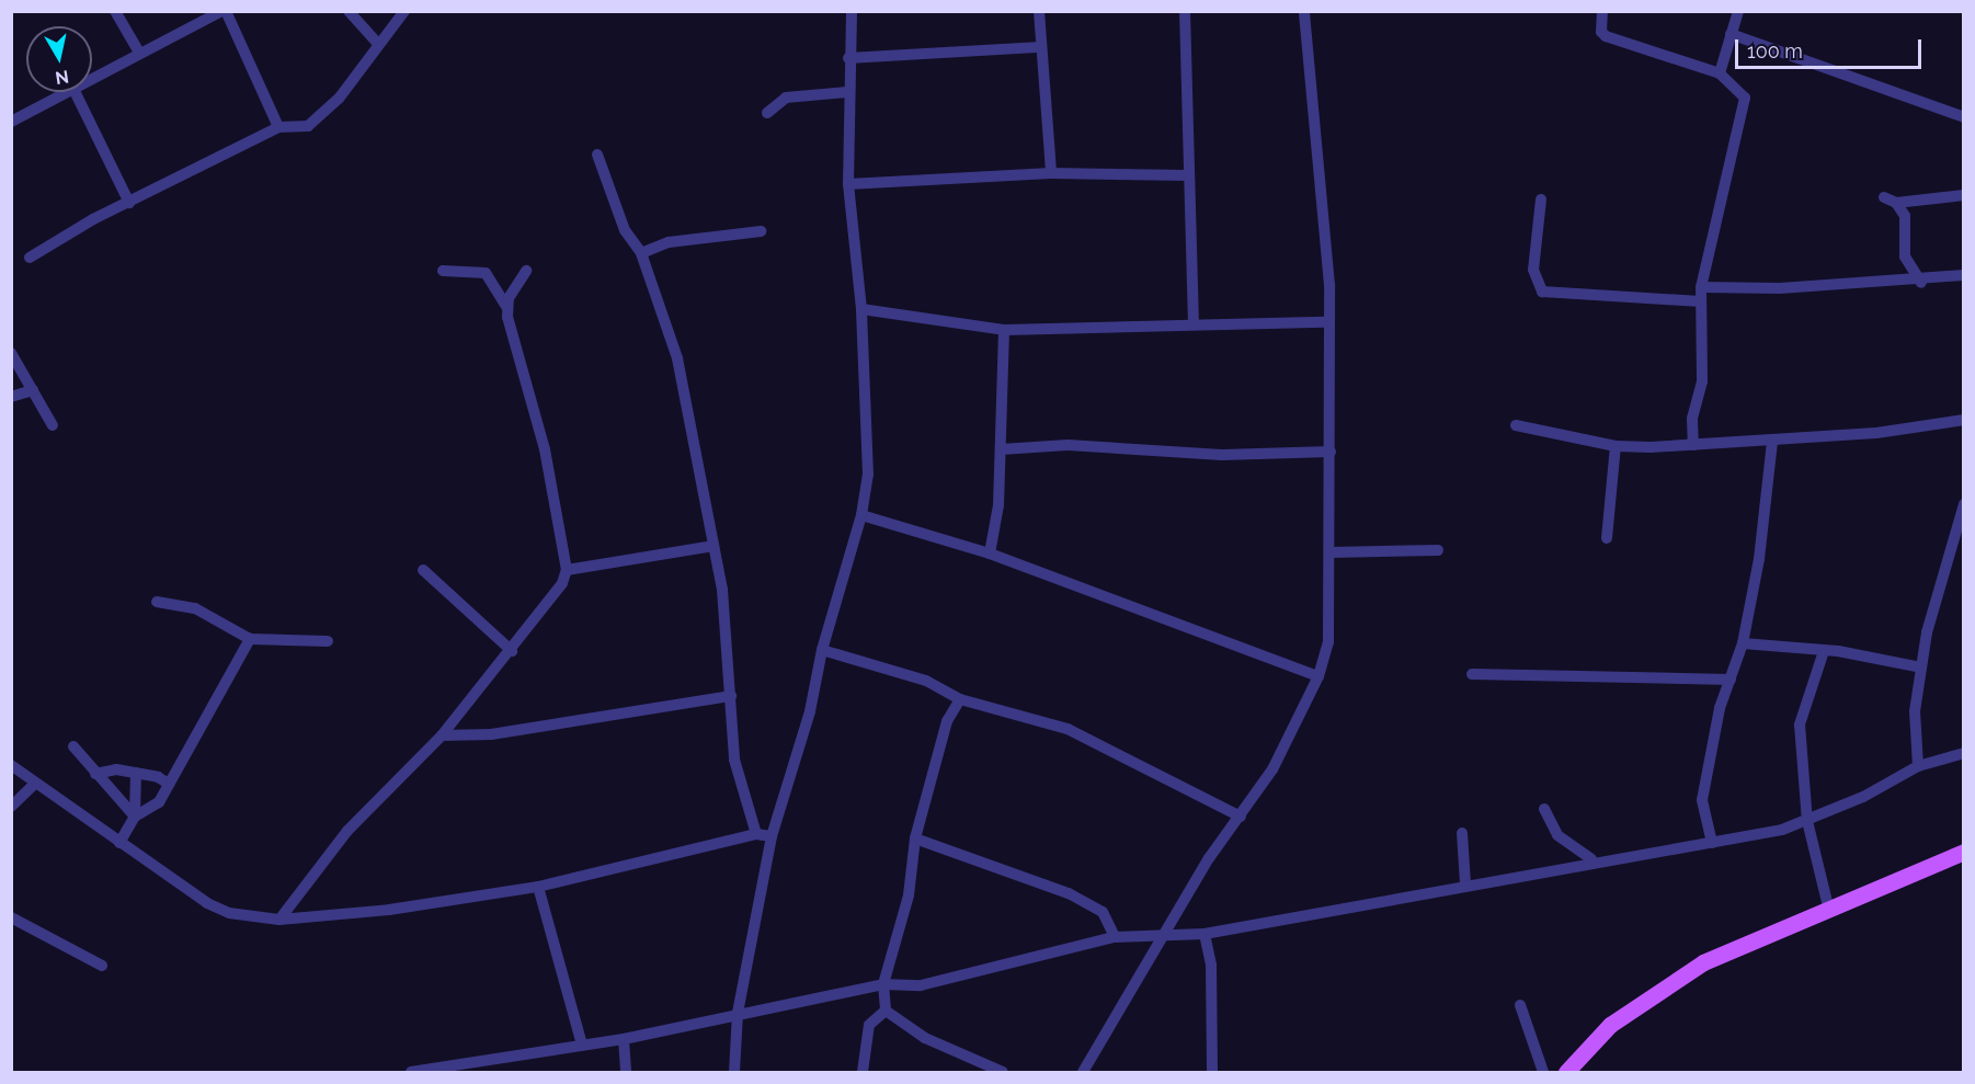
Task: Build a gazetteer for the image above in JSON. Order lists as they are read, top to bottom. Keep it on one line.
{"scale_bar":"100 m","north":"bottom"}
